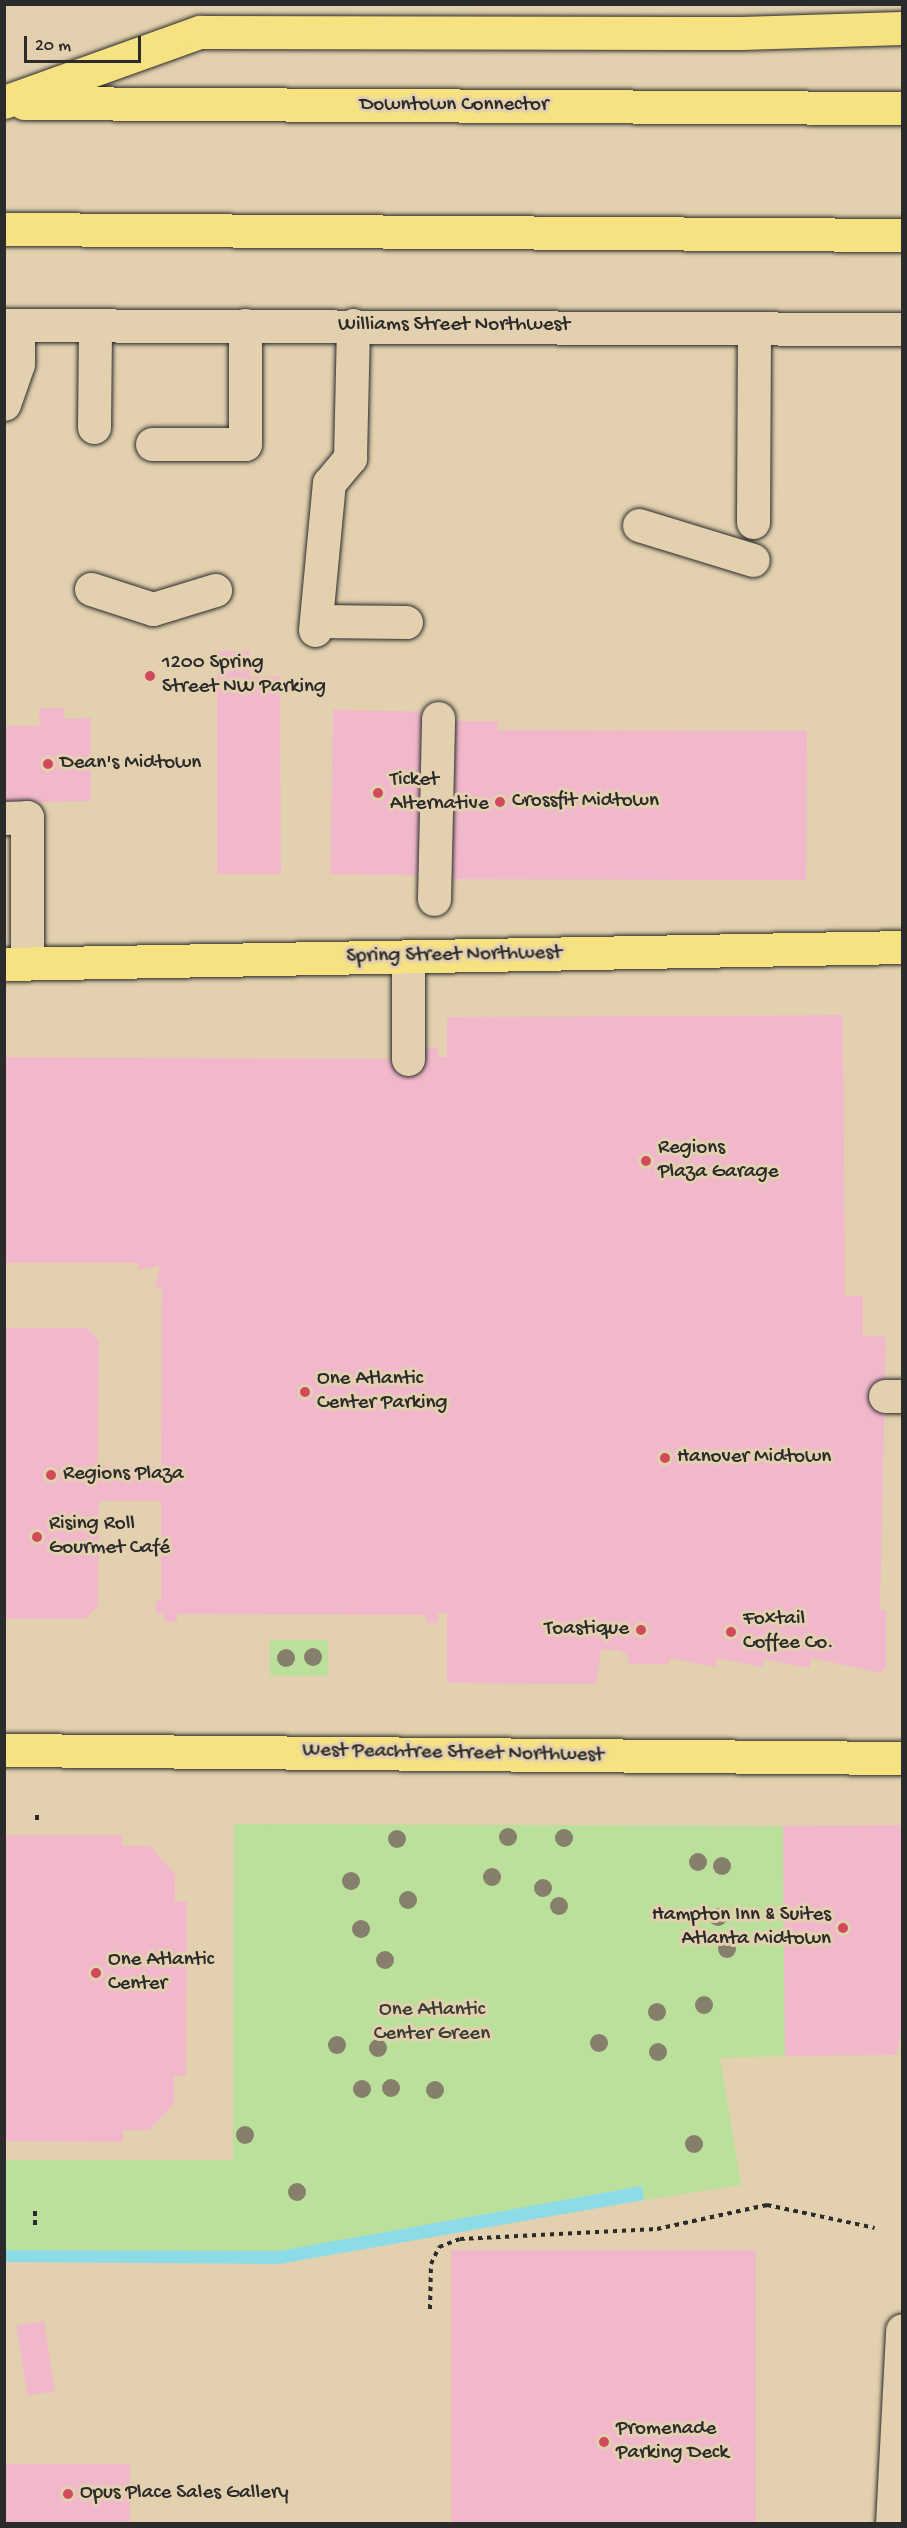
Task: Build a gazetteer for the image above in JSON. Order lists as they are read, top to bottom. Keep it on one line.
{"streets":{"main road":["Downtown Connector","Spring Street Northwest","West Peachtree Street Northwest"],"street":["Williams Street Northwest"]},"parks":["One Atlantic Center Green"],"places":["1200 Spring Street NW Parking","Dean's Midtown","Ticket Alternative","Crossfit Midtown","Regions Plaza Garage","One Atlantic Center Parking","Hanover Midtown","Regions Plaza","Rising Roll Gourmet Café","Toastique","Foxtail Coffee Co.","Hampton Inn & Suites Atlanta Midtown","One Atlantic Center","Promenade Parking Deck","Opus Place Sales Gallery"],"scale_bar":"20 m"}
